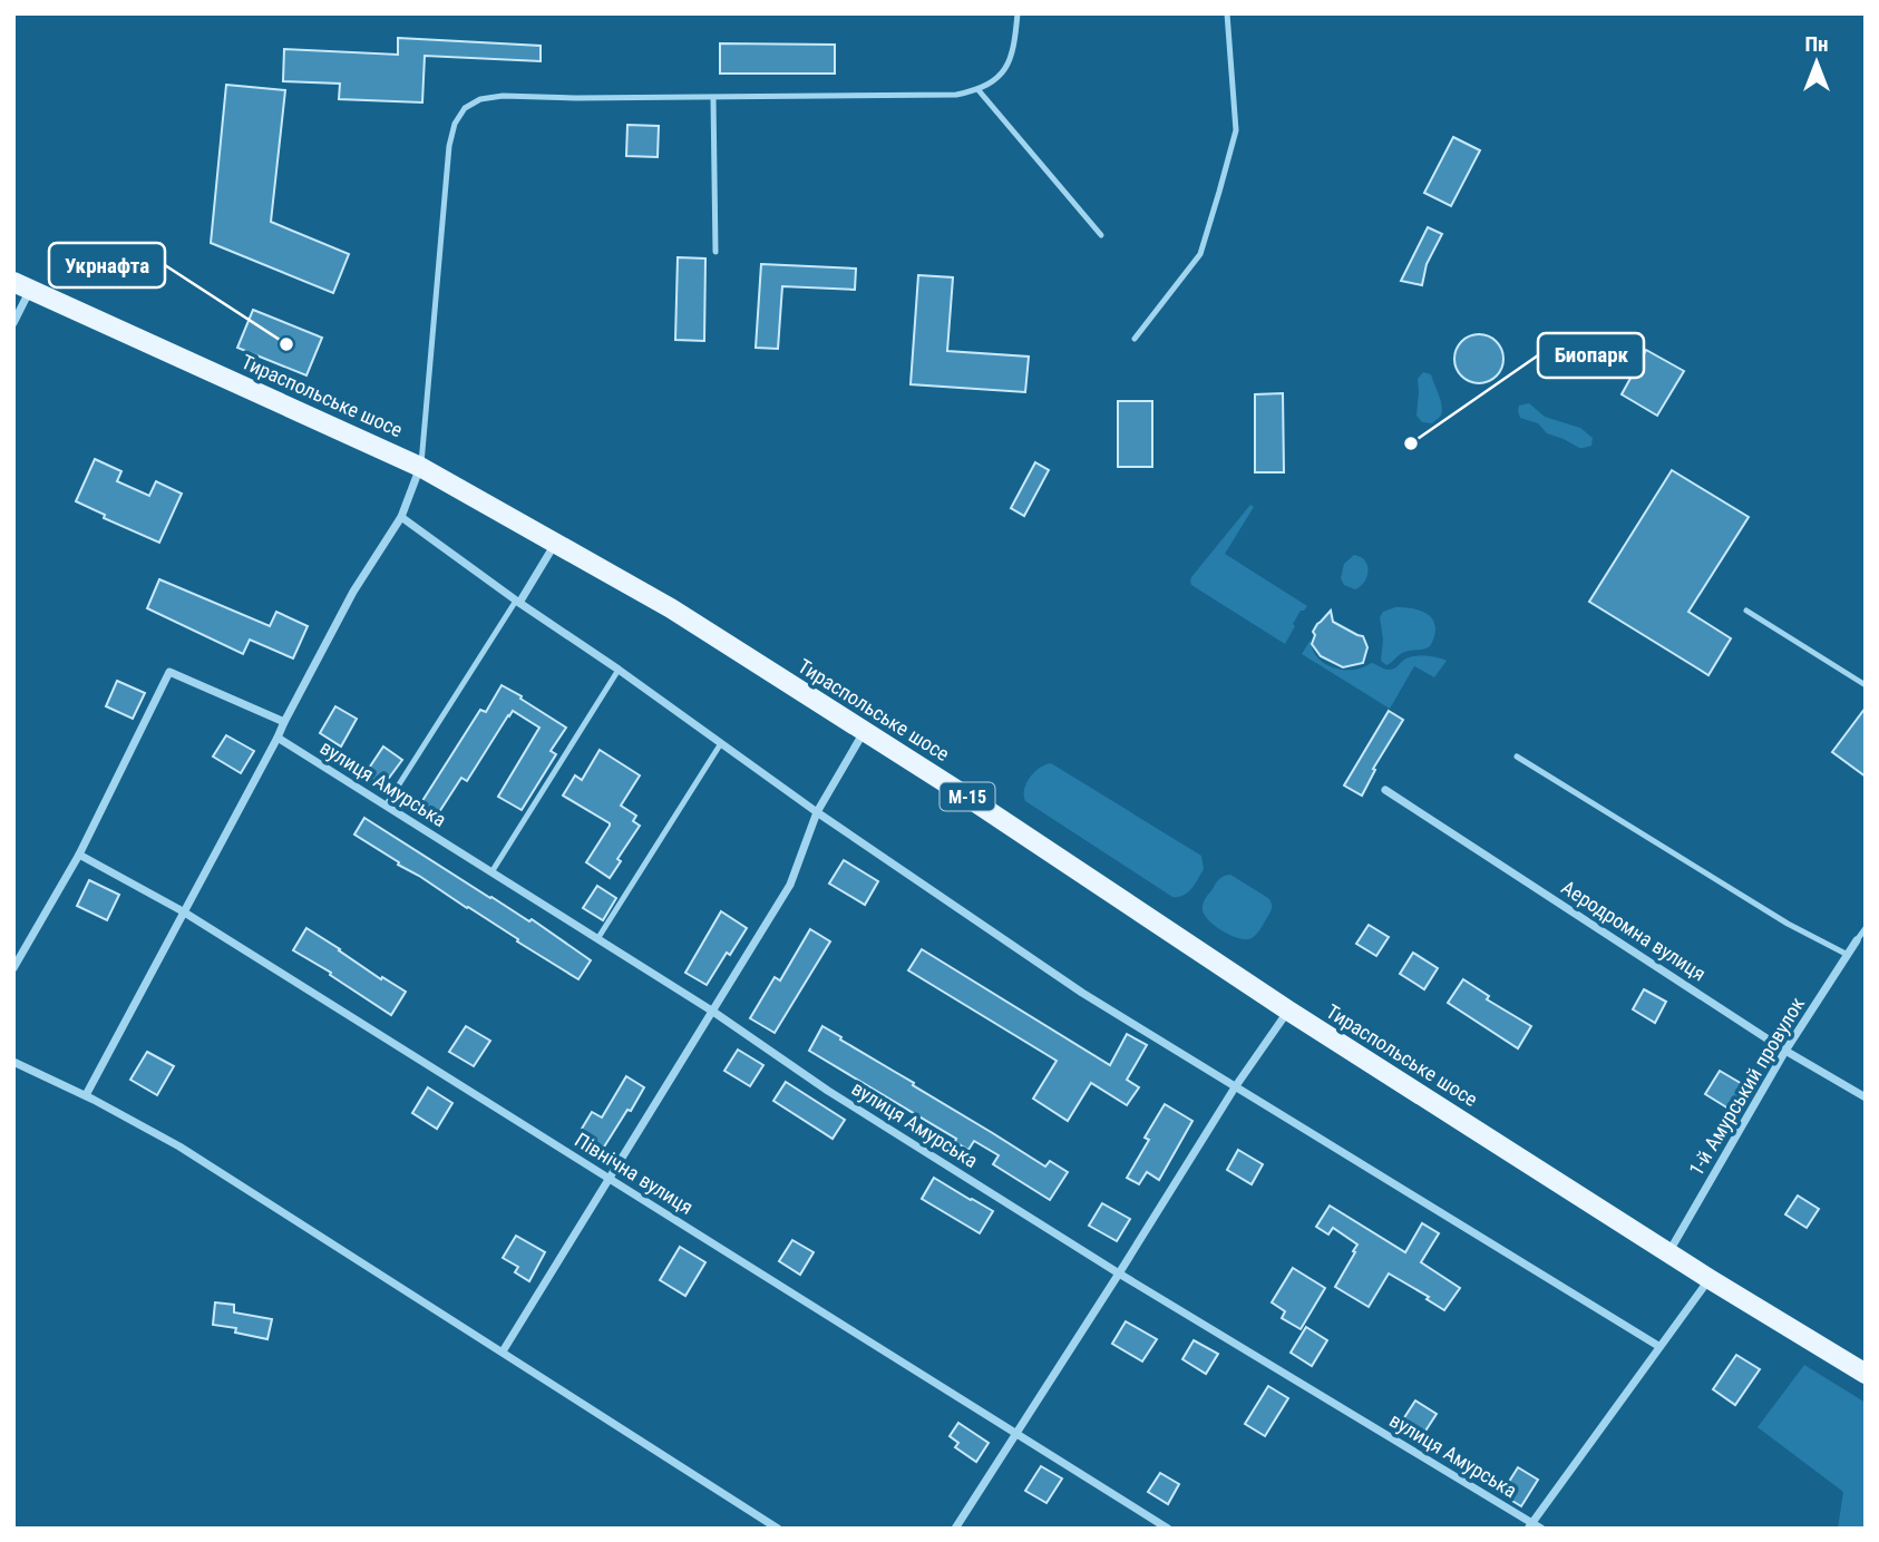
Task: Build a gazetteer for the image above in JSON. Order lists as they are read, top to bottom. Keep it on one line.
{"streets":{"main road":["Тираспольське шосе","М-15"],"street":["вулиця Амурська","Аеродромна вулиця","1-й Амурський провулок","Північна вулиця"]},"crossings":[["Тираспольське шосе","1-й Амурський провулок"],["Аеродромна вулиця","1-й Амурський провулок"]],"places":["Укрнафта","Биопарк"],"north":"top"}
